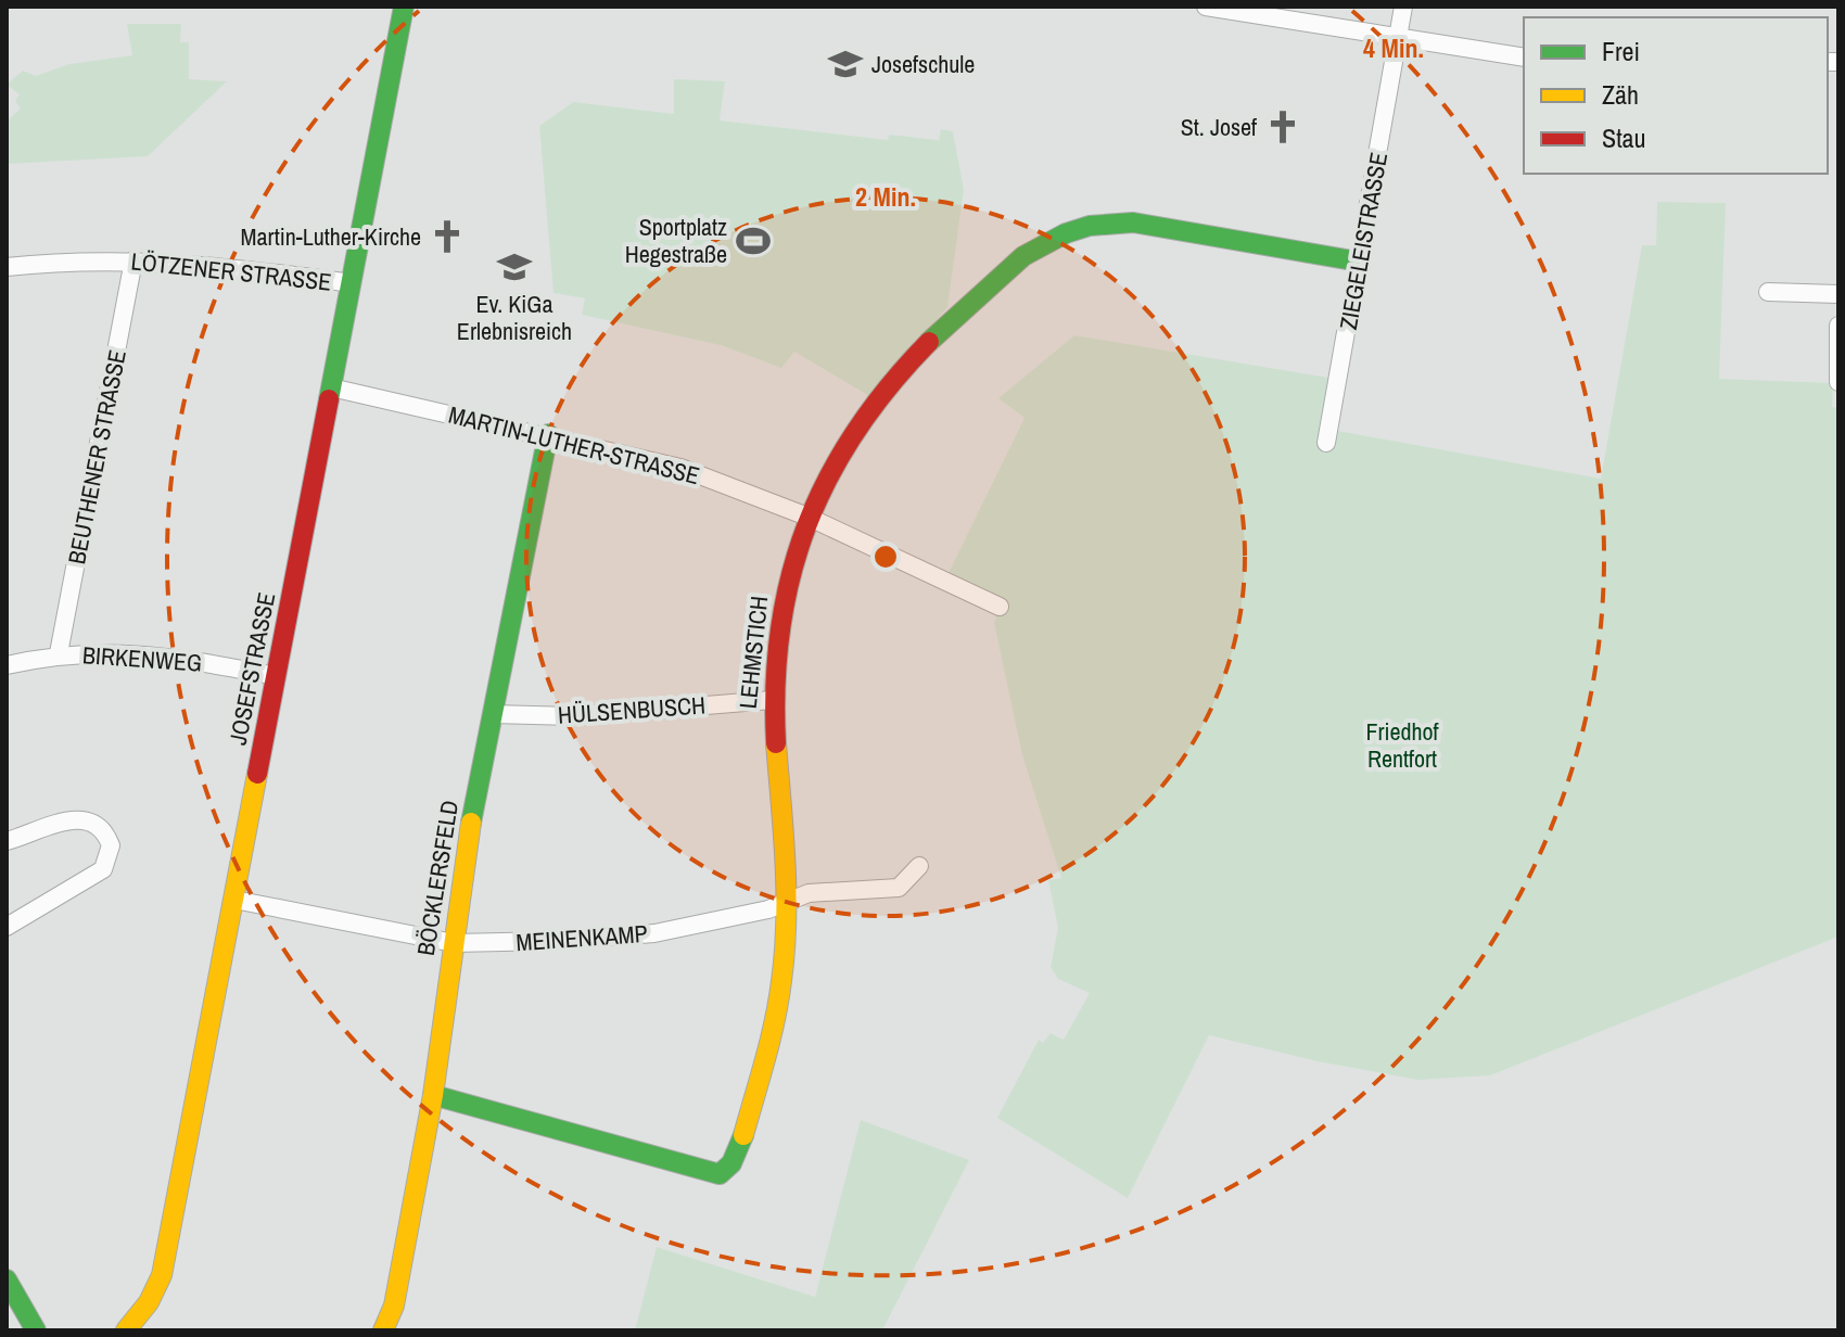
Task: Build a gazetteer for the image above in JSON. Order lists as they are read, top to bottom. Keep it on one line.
{"streets":{"street":["ZIEGELEISTRASSE","LÖTZENER STRASSE","MARTIN-LUTHER-STRASSE","BEUTHENER STRASSE","LEHMSTICH","BIRKENWEG","JOSEFSTRASSE","HÜLSENBUSCH","BÖCKLERSFELD","MEINENKAMP"]},"crossings":[["ZIEGELEISTRASSE","LEHMSTICH"],["LÖTZENER STRASSE","BEUTHENER STRASSE"],["LÖTZENER STRASSE","JOSEFSTRASSE"],["MARTIN-LUTHER-STRASSE","LEHMSTICH"],["MARTIN-LUTHER-STRASSE","JOSEFSTRASSE"],["MARTIN-LUTHER-STRASSE","BÖCKLERSFELD"],["BEUTHENER STRASSE","BIRKENWEG"],["LEHMSTICH","HÜLSENBUSCH"],["LEHMSTICH","BÖCKLERSFELD"],["LEHMSTICH","MEINENKAMP"],["BIRKENWEG","JOSEFSTRASSE"],["JOSEFSTRASSE","MEINENKAMP"],["HÜLSENBUSCH","BÖCKLERSFELD"],["BÖCKLERSFELD","MEINENKAMP"]],"parks":["Friedhof Rentfort"],"places":{"school or university":["Josefschule","Ev. KiGa Erlebnisreich"],"church":["St. Josef","Martin-Luther-Kirche"],"sports":["Sportplatz Hegestraße"]},"legend":["Frei","Zäh","Stau"],"rings":["4 Min.","2 Min."]}
